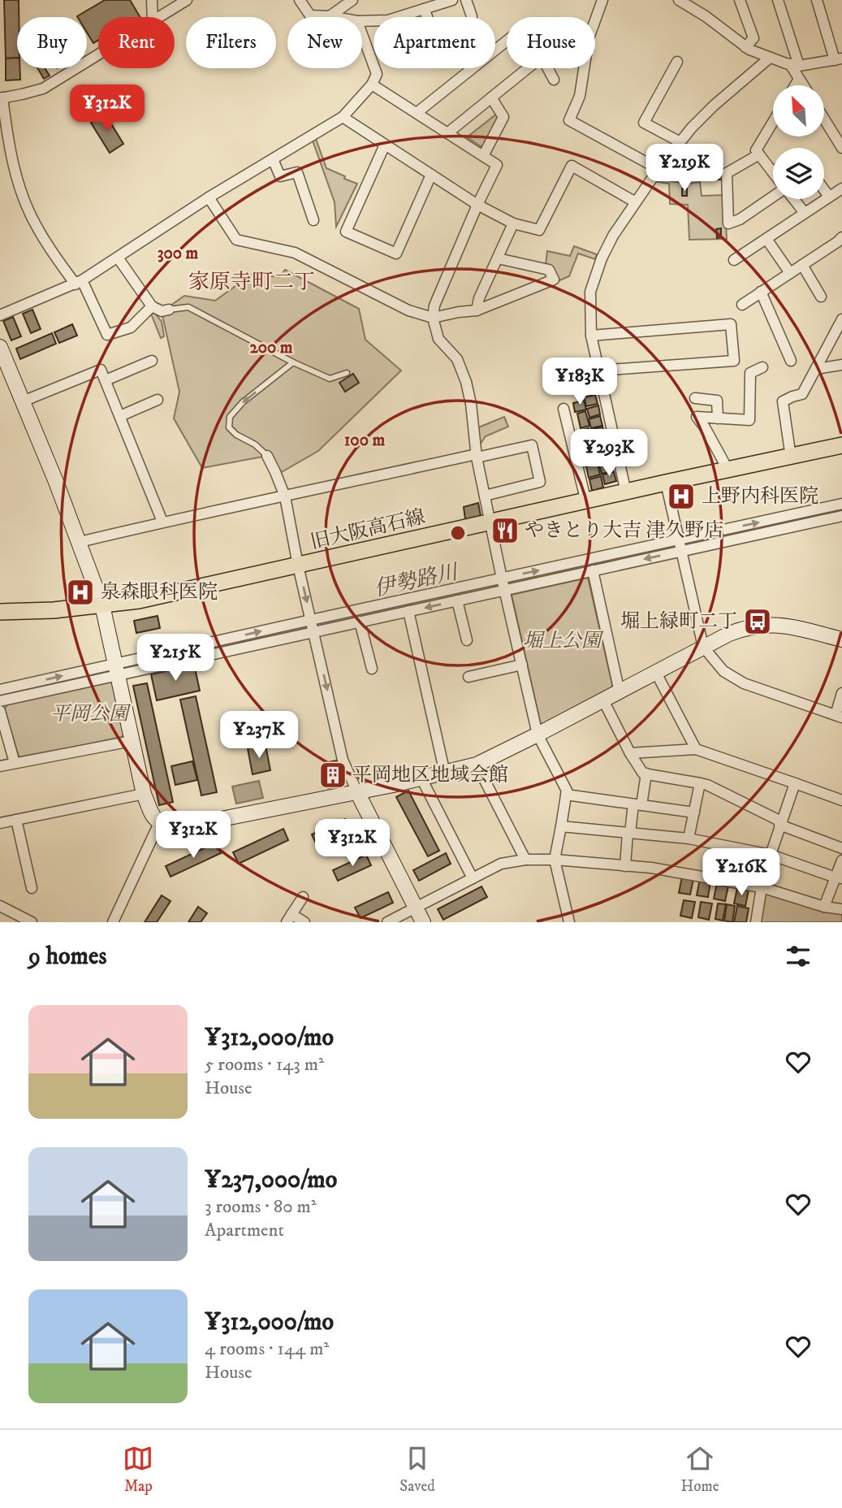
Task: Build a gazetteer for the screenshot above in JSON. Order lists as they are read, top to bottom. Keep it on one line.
{"streets":{"main road":["旧大阪高石線"]},"districts":["家原寺町二丁"],"water":["伊勢路川"],"parks":["堀上公園","平岡公園"],"places":{"hospital":["上野内科医院","泉森眼科医院"],"restaurant":["やきとり大吉 津久野店"],"bus stop":["堀上緑町二丁"],"building":["平岡地区地域会館"]},"north":"top left","page":{"chip":["Buy","Rent","Filters","New","Apartment","House"],"price":["¥312K","¥219K","¥183K","¥293K","¥215K","¥237K","¥312K","¥312K","¥216K"],"heading":"9 homes","list":[{"name":"¥312,000/mo","note":"5 rooms · 143 m² · House"},{"name":"¥237,000/mo","note":"3 rooms · 80 m² · Apartment"},{"name":"¥312,000/mo","note":"4 rooms · 144 m² · House"}],"tabs":["Map","Saved","Home"]},"rings":["300 m","200 m","100 m"]}
